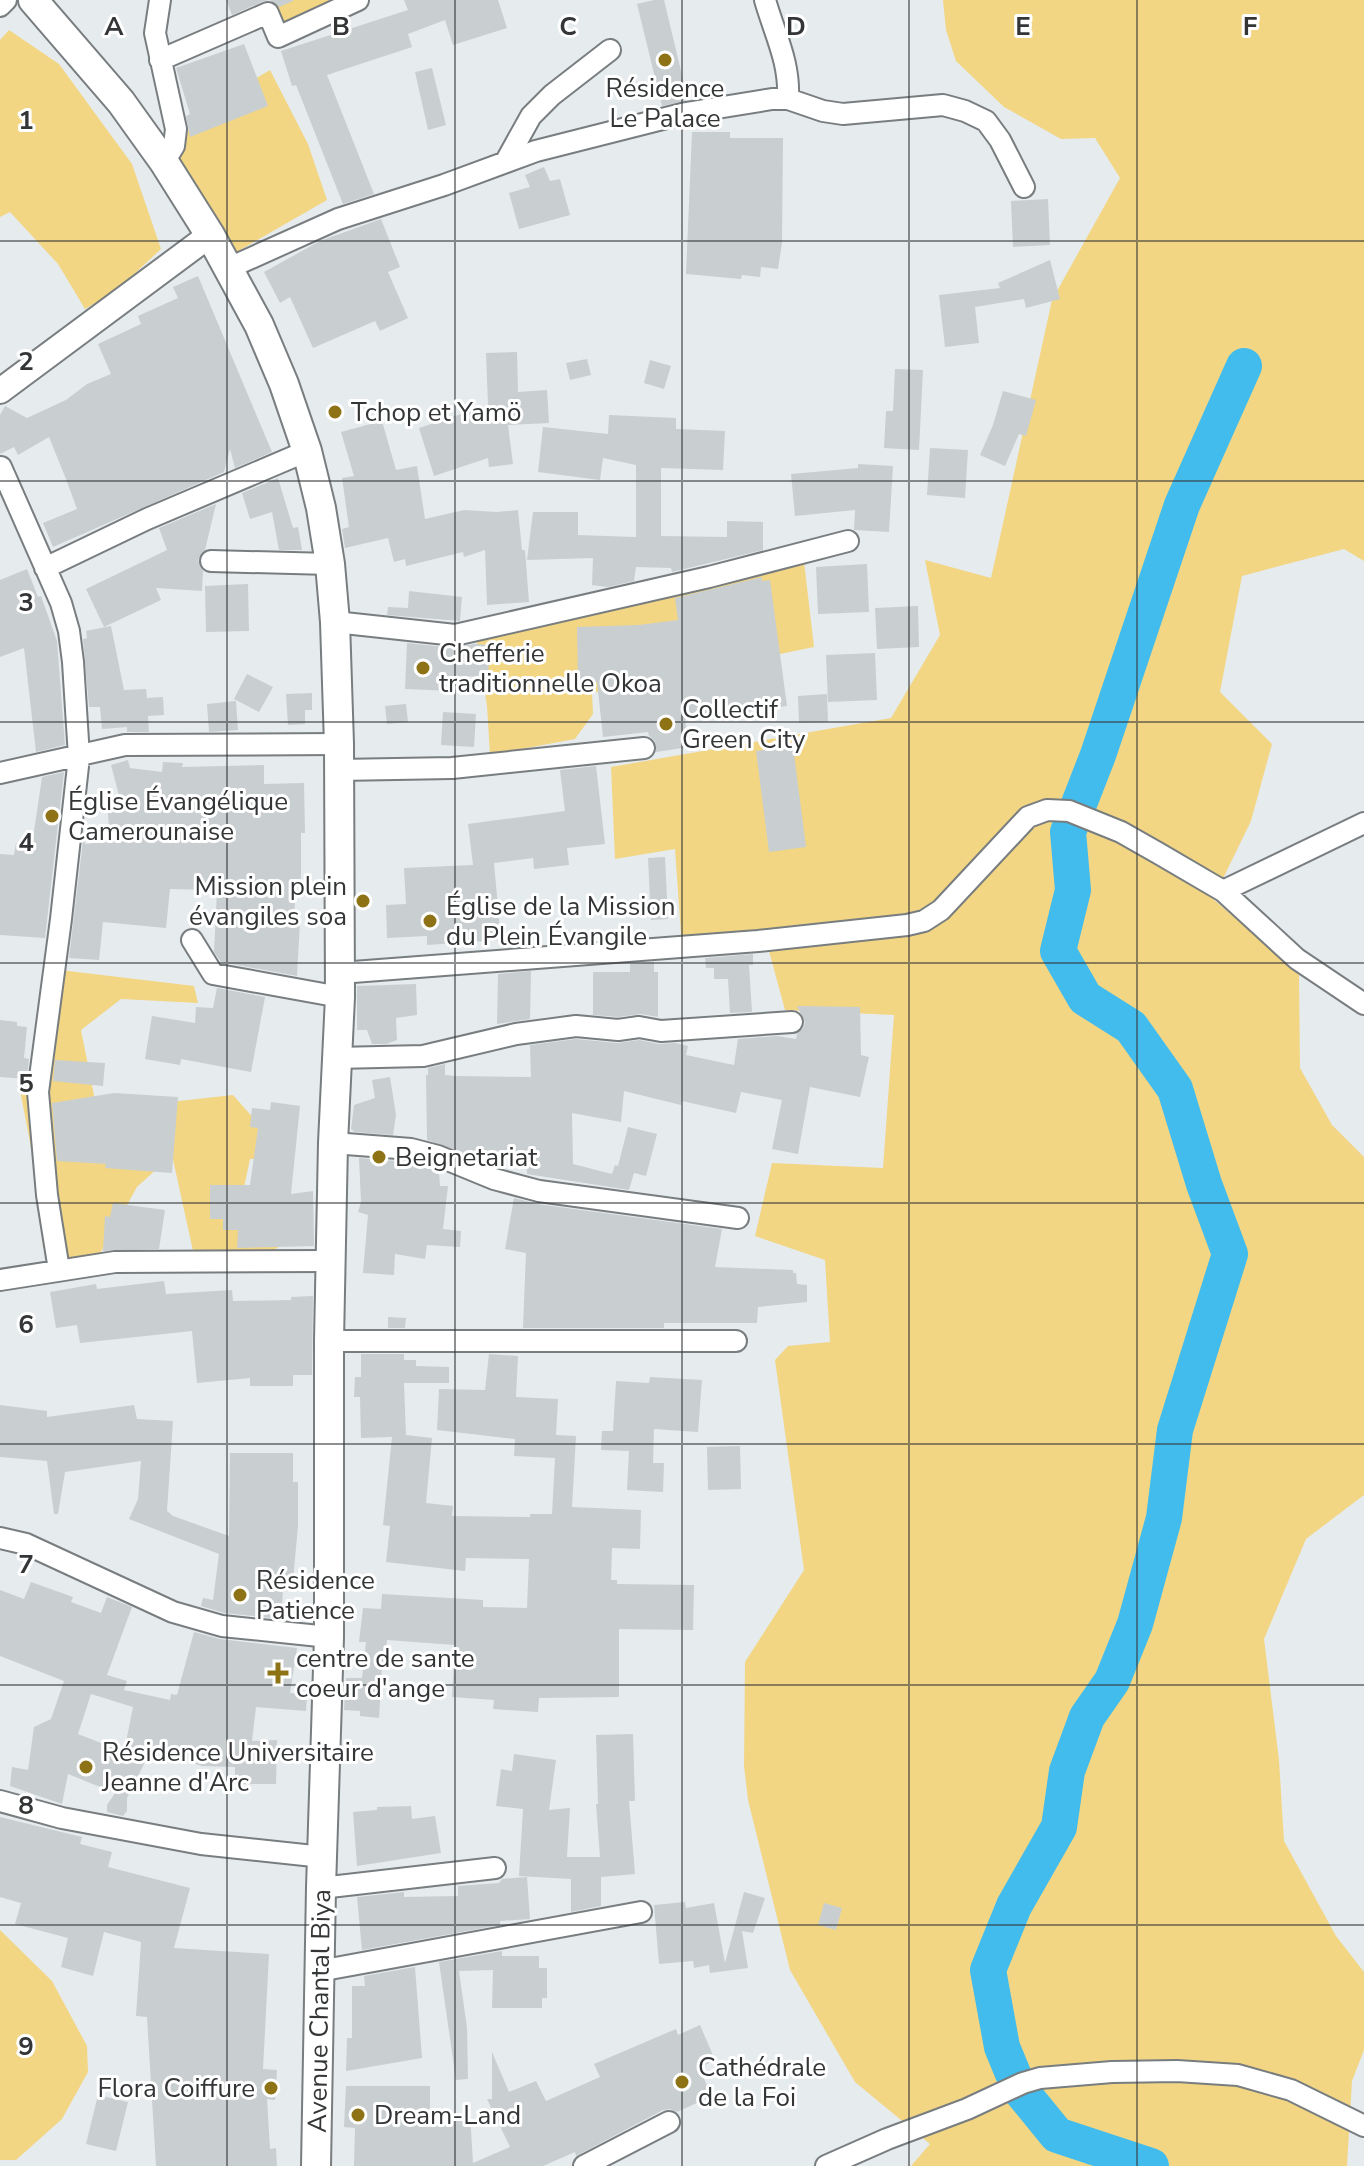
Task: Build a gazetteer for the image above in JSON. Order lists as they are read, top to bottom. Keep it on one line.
{"streets":{"main road":["Avenue Chantal Biya"]},"places":{"other":["Résidence Le Palace","Tchop et Yamö","Chefferie traditionnelle Okoa","Collectif Green City","Église Évangélique Camerounaise","Mission plein évangiles soa","Église de la Mission du Plein Évangile","Beignetariat","Résidence Patience","Résidence Universitaire Jeanne d'Arc","Cathédrale de la Foi","Flora Coiffure","Dream-Land"],"health":["centre de sante coeur d'ange"]},"grid":{"columns":["A","B","C","D","E","F"],"rows":["1","2","3","4","5","6","7","8","9"]}}
